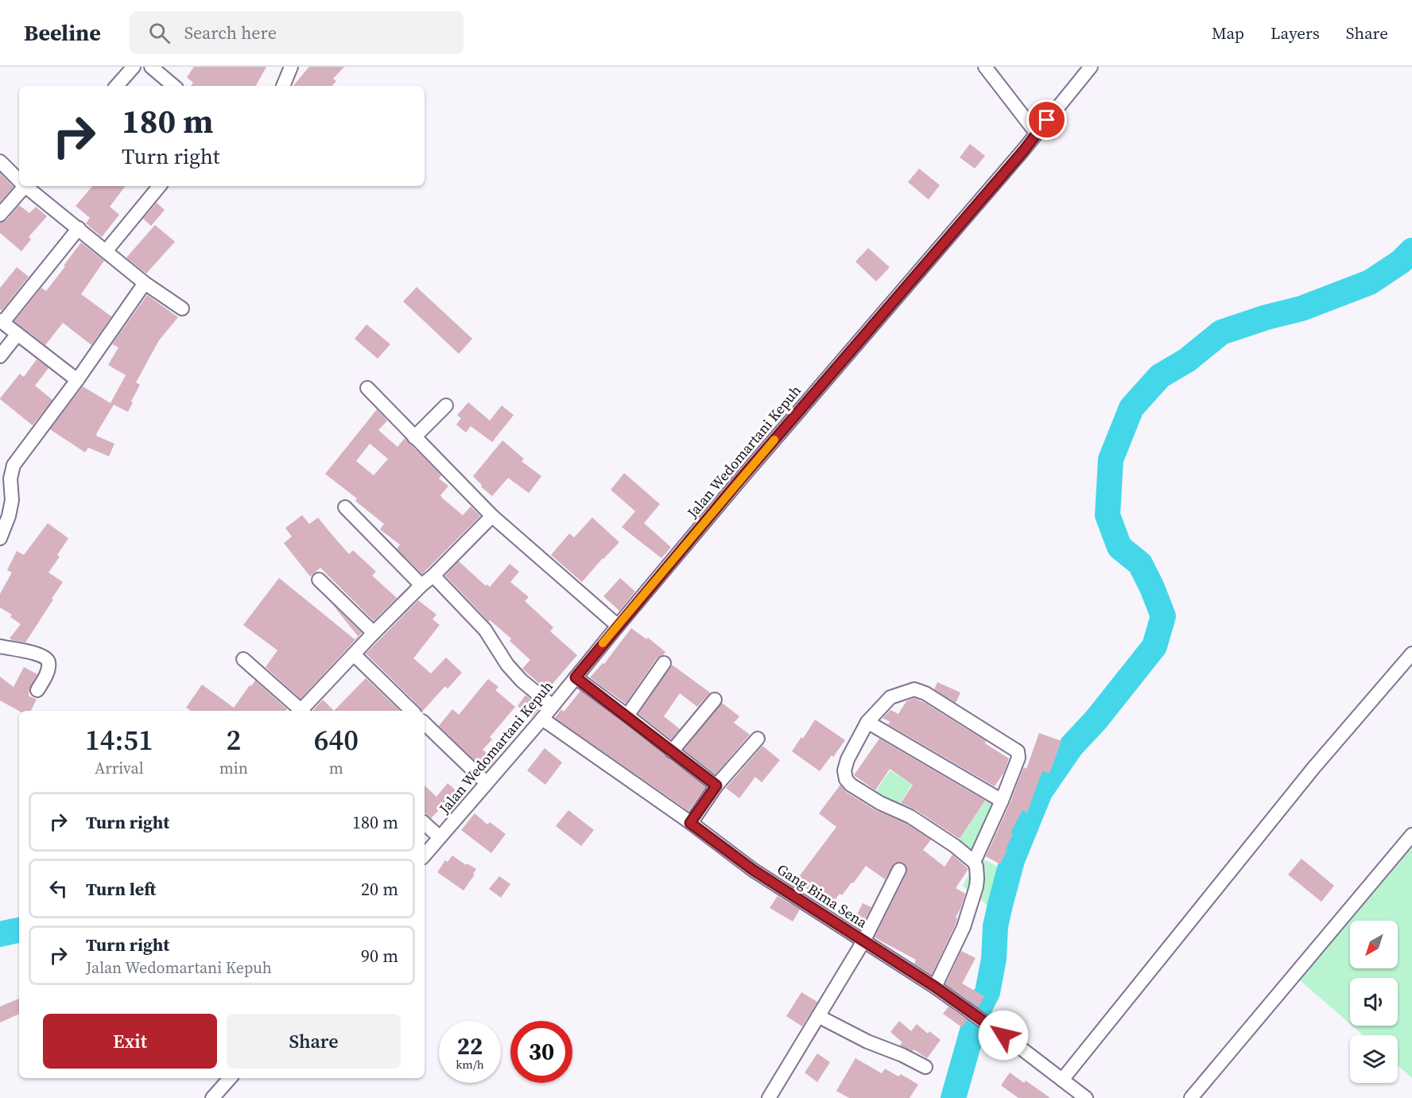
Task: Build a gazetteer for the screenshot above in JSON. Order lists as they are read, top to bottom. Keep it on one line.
{"streets":{"street":["Jalan Wedomartani Kepuh","Gang Bima Sena"]},"crossings":[["Jalan Wedomartani Kepuh","Gang Bima Sena"]],"north":"bottom left","page":{"header":"Beeline","search":"Search here","nav":["Map","Layers","Share"],"turn":["180 m","Turn right"],"eta":["14:51","Arrival","2","min","640","m"],"list":[{"name":"Turn right","value":"180 m"},{"name":"Turn left","value":"20 m"},{"name":"Turn right","note":"Jalan Wedomartani Kepuh","value":"90 m"}],"buttons":["Exit","Share"],"speed":"22 km/h","limit":"30"}}
